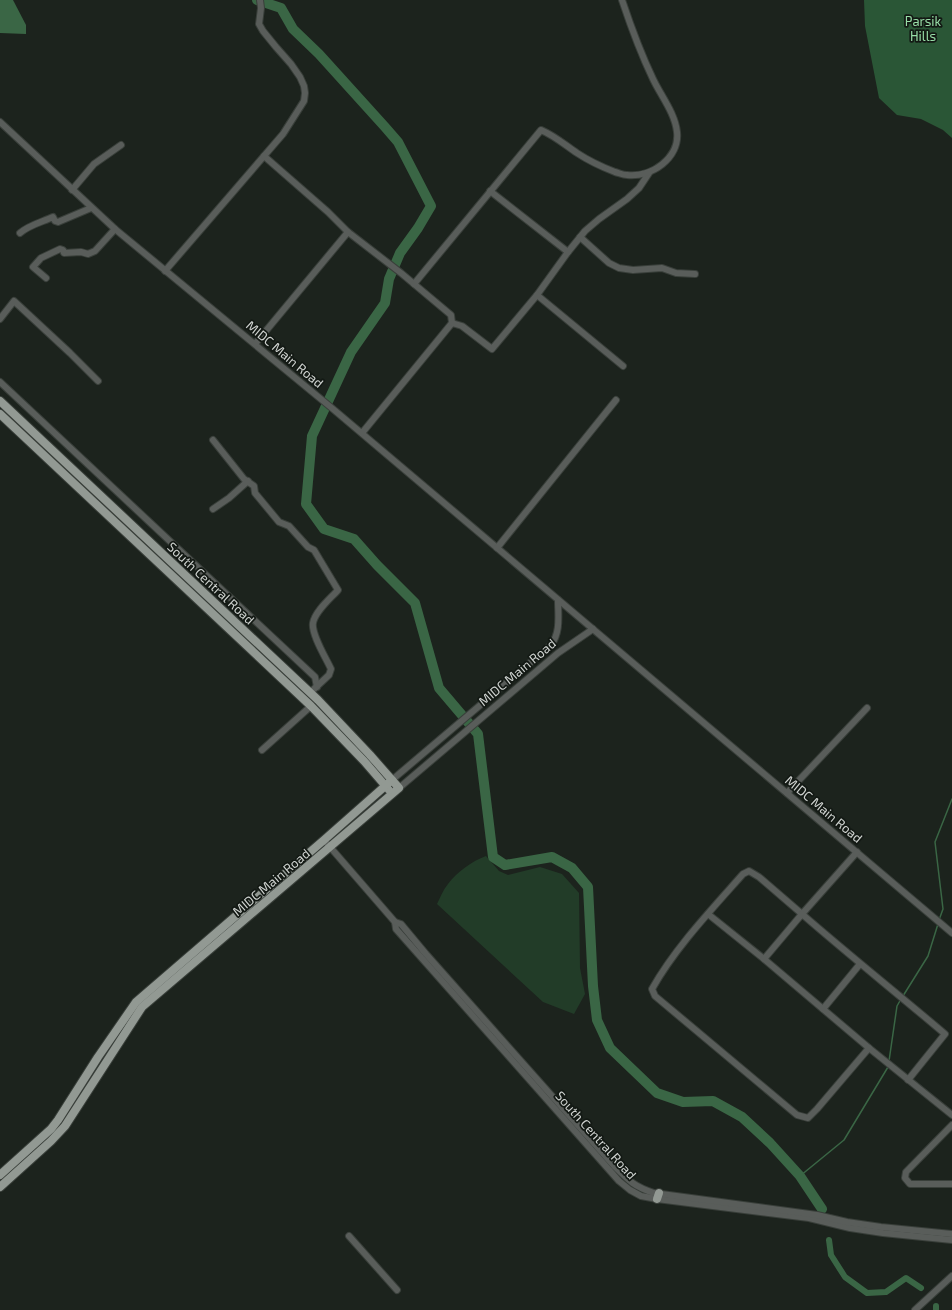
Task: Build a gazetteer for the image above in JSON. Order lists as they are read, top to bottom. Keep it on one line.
{"streets":{"main road":["MIDC Main Road","South Central Road"]},"crossings":[["MIDC Main Road","South Central Road"]],"parks":["Parsik Hills"]}
